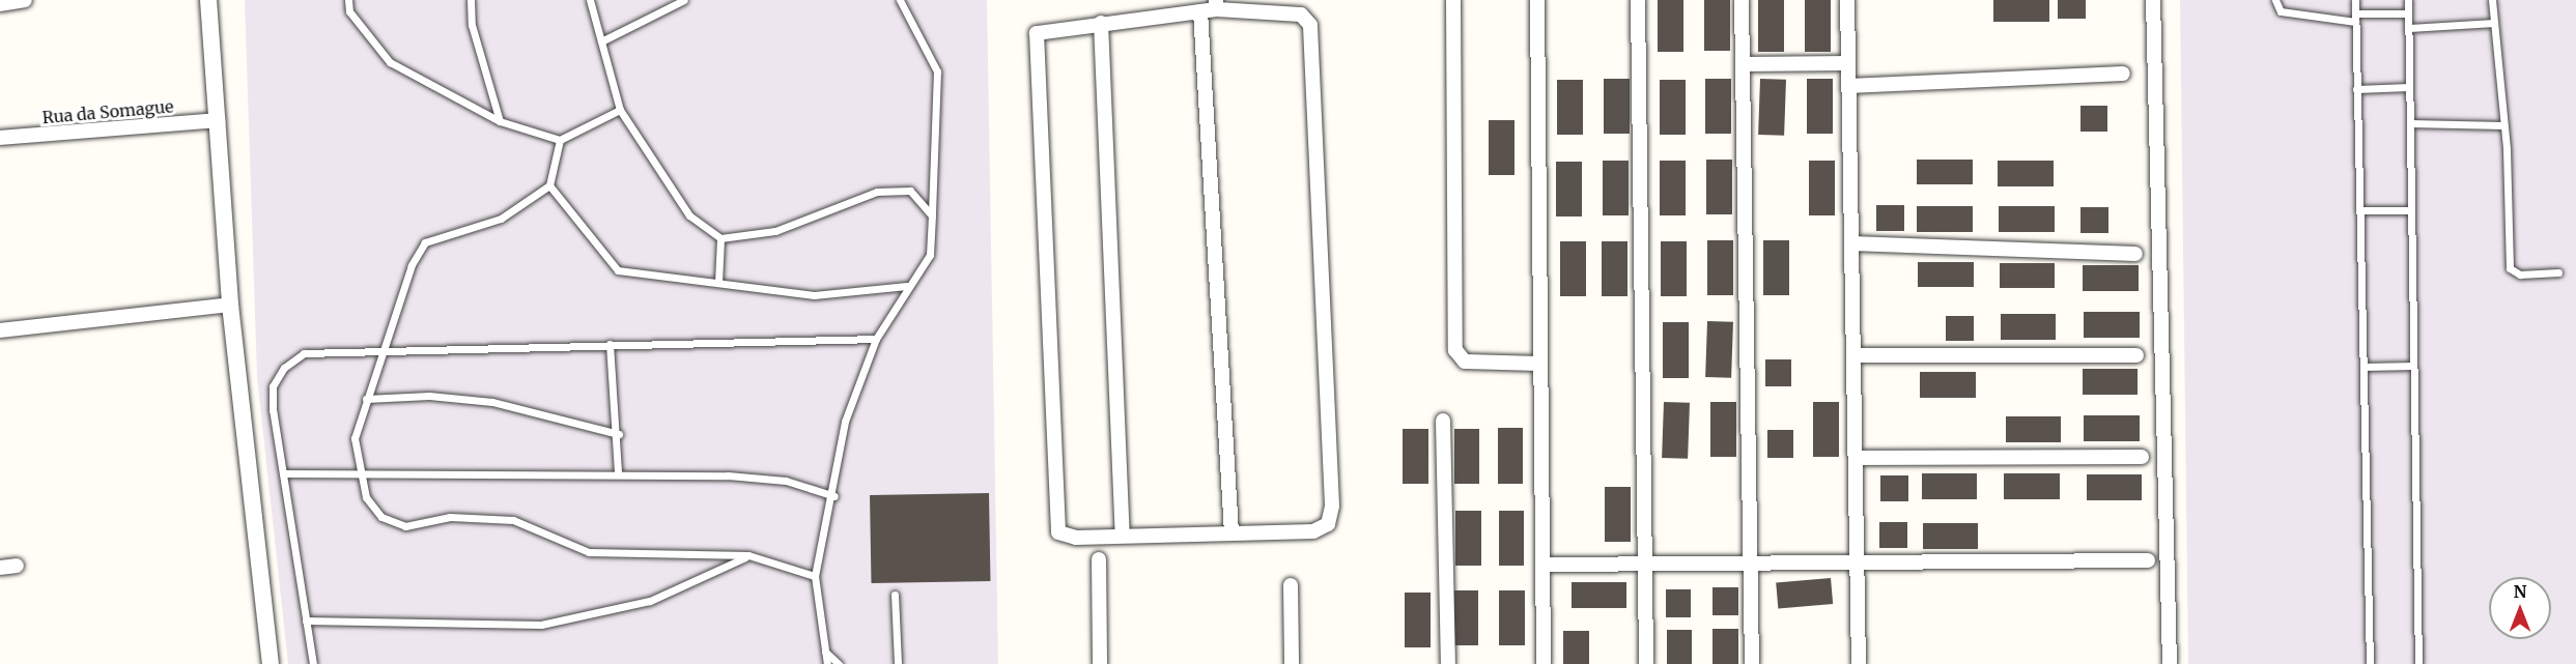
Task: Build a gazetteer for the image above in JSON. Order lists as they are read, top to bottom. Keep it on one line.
{"streets":{"street":["Rua da Somague"]},"north":"top"}
